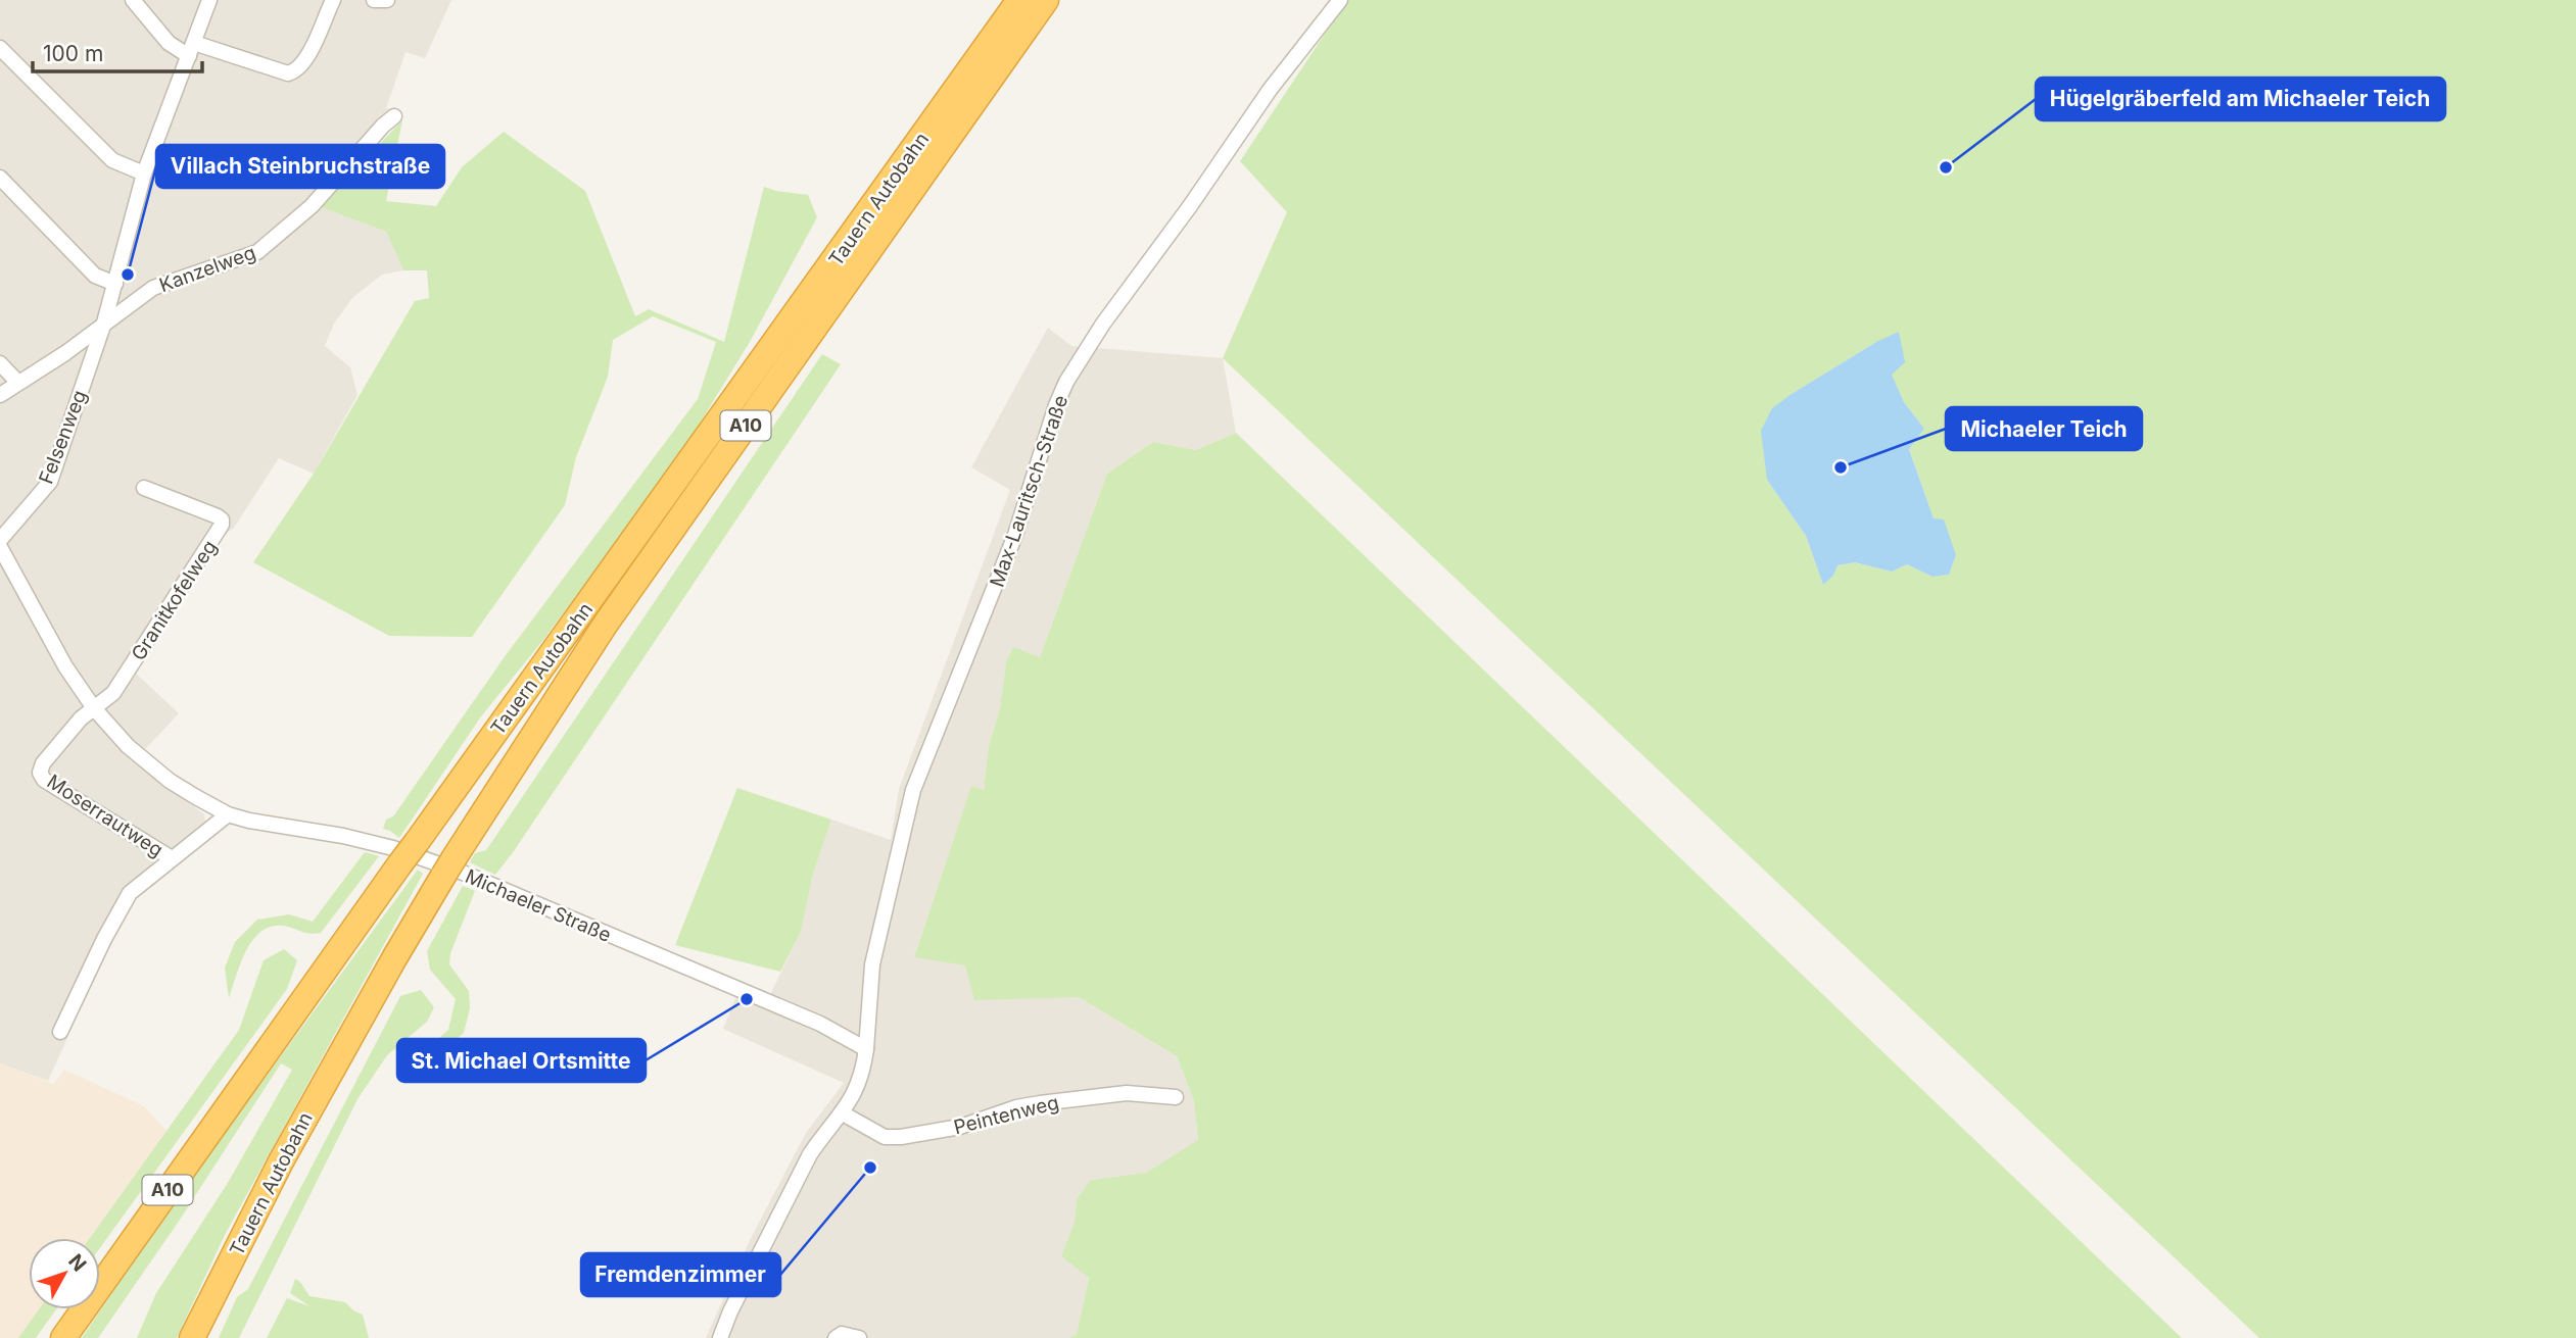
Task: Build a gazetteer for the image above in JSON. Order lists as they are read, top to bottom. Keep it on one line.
{"streets":{"highway":["Tauern Autobahn","A10"],"street":["Kanzelweg","Felsenweg","Max-Lauritsch-Straße","Granitkofelweg","Moserrautweg","Michaeler Straße","Peintenweg"]},"crossings":[["Kanzelweg","Felsenweg"],["Max-Lauritsch-Straße","Michaeler Straße"],["Granitkofelweg","Moserrautweg"],["Granitkofelweg","Michaeler Straße"],["Moserrautweg","Michaeler Straße"]],"places":["Hügelgräberfeld am Michaeler Teich","Villach Steinbruchstraße","Michaeler Teich","St. Michael Ortsmitte","Fremdenzimmer"],"scale_bar":"100 m","north":"top right"}
